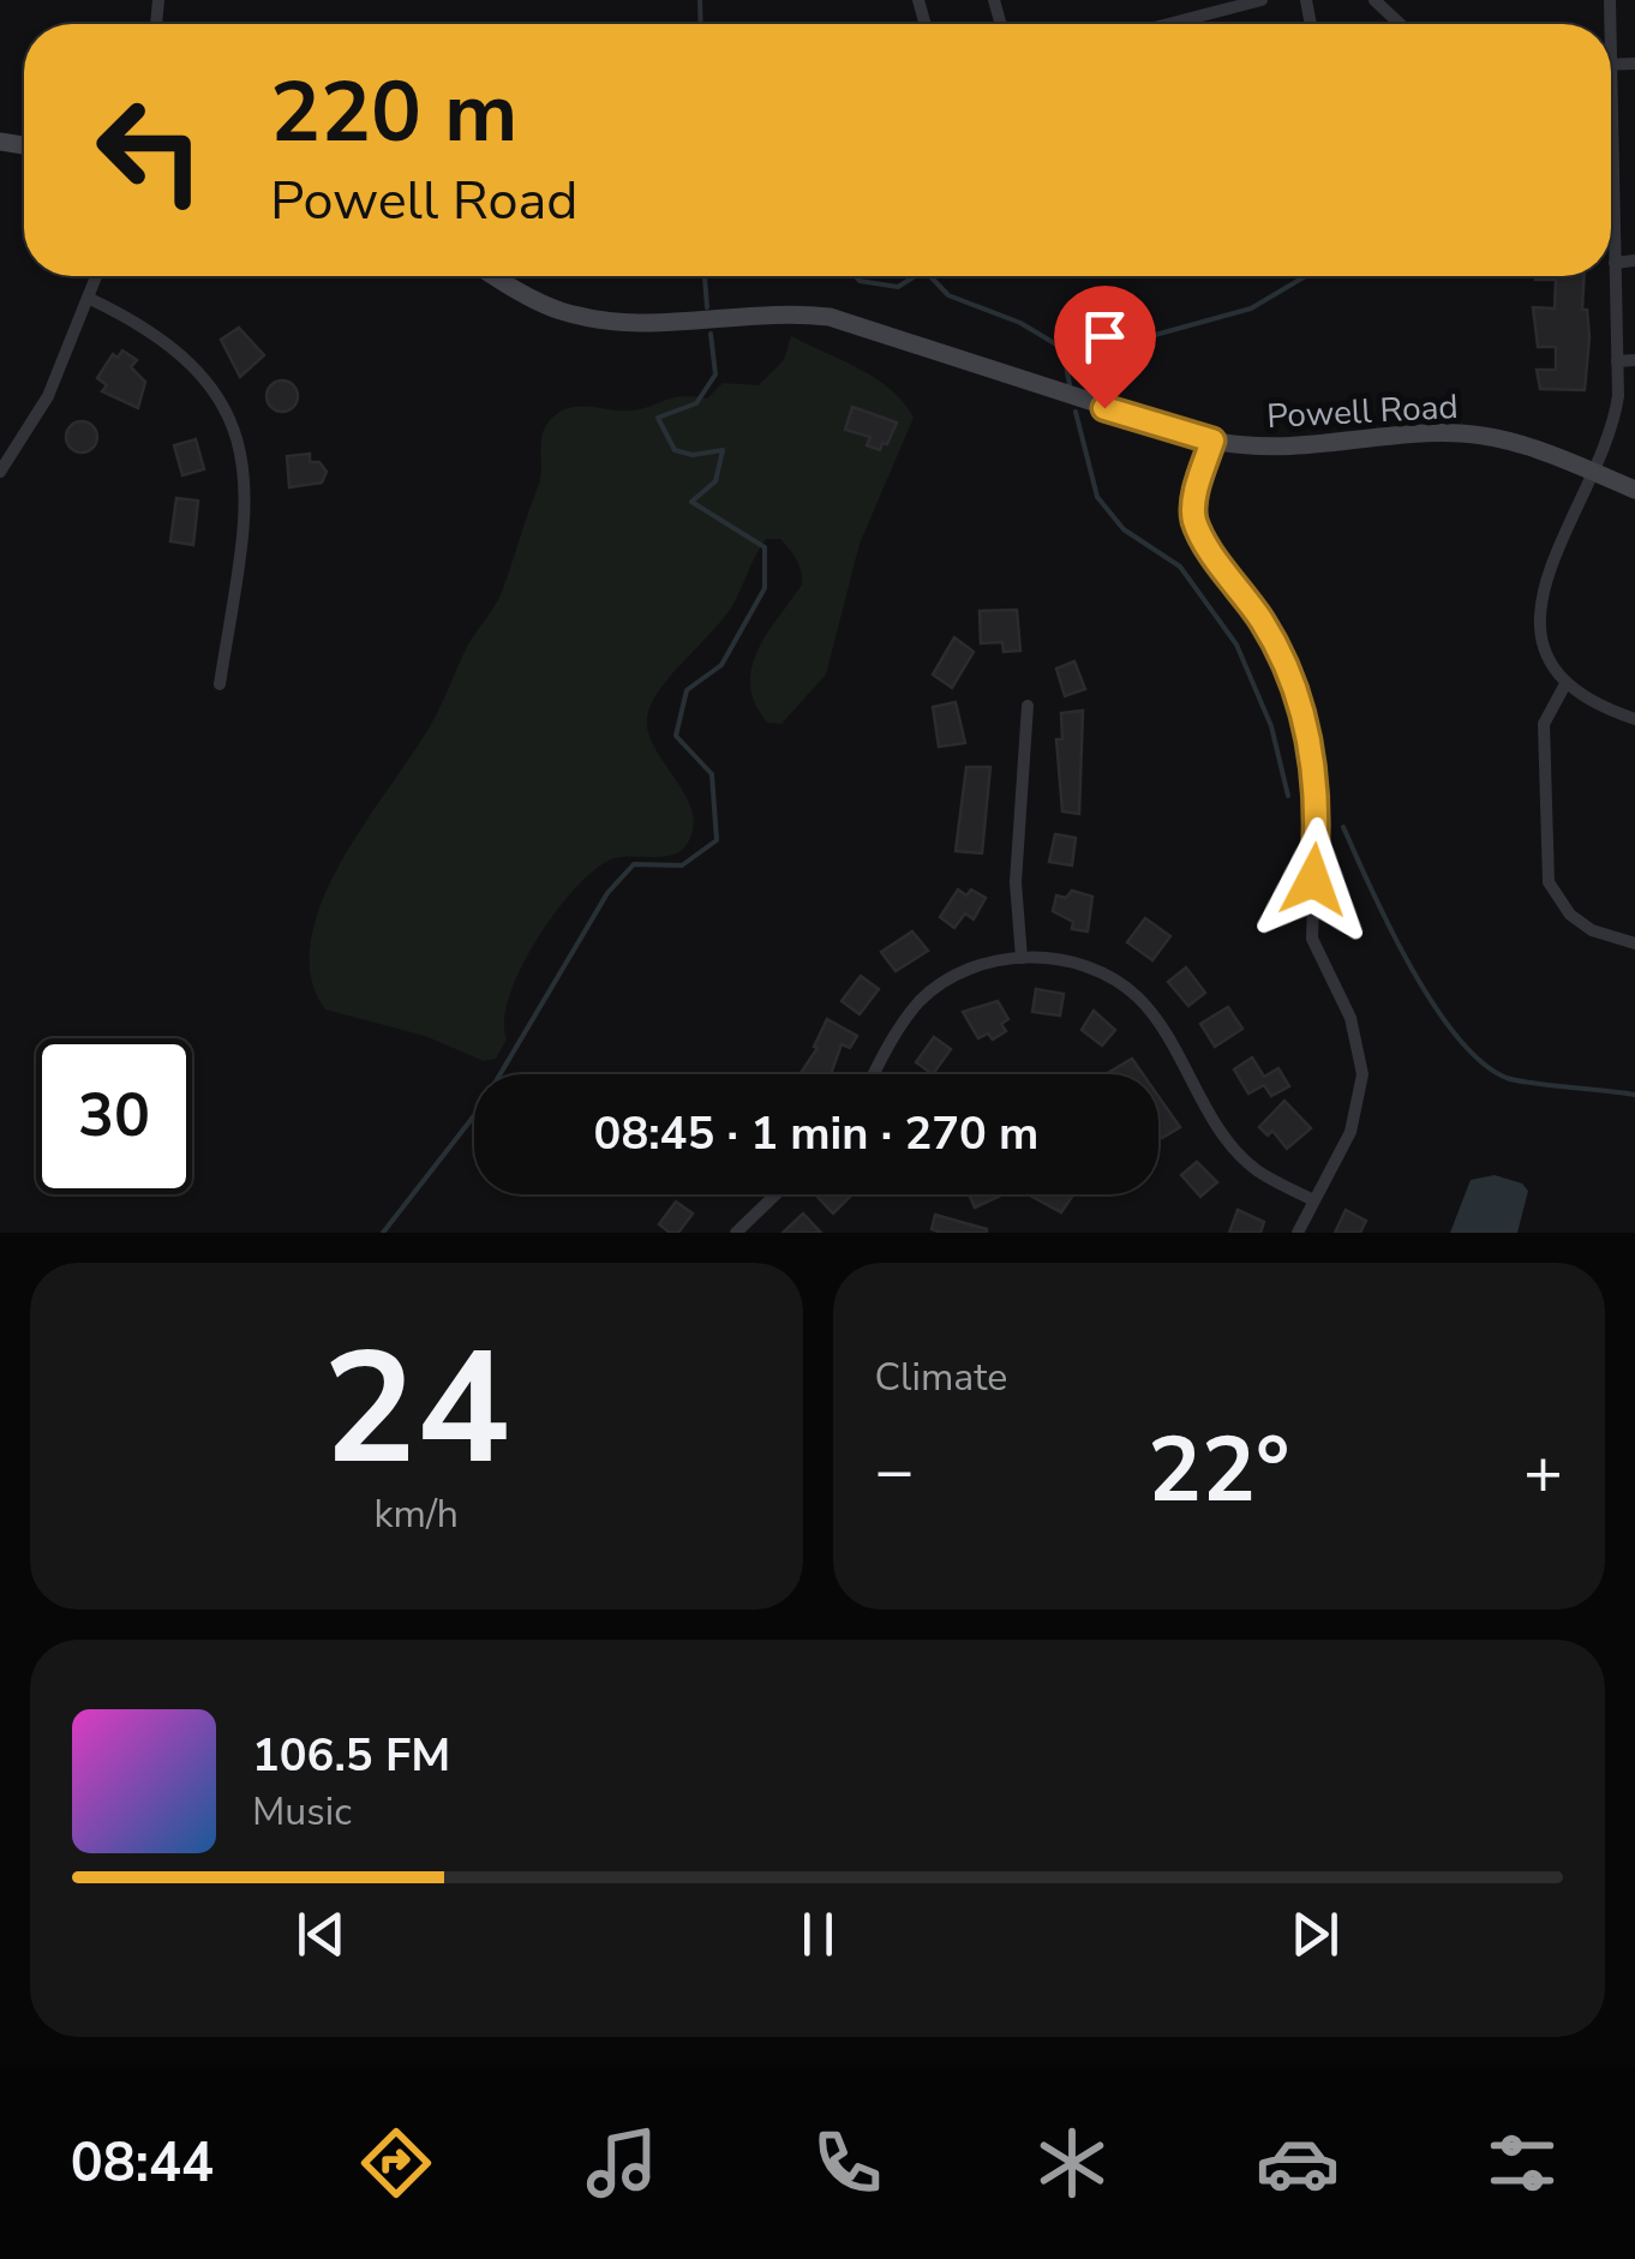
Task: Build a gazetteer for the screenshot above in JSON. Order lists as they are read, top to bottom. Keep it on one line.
{"streets":{"street":["Powell Road"]},"page":{"turn":["220 m","Powell Road"],"limit":"30","trip":"08:45 · 1 min · 270 m","tile":[["24","km/h"],"Climate"],"heat":["−","22°","+"],"song":["106.5 FM","Music"],"tabs":"08:44"}}
